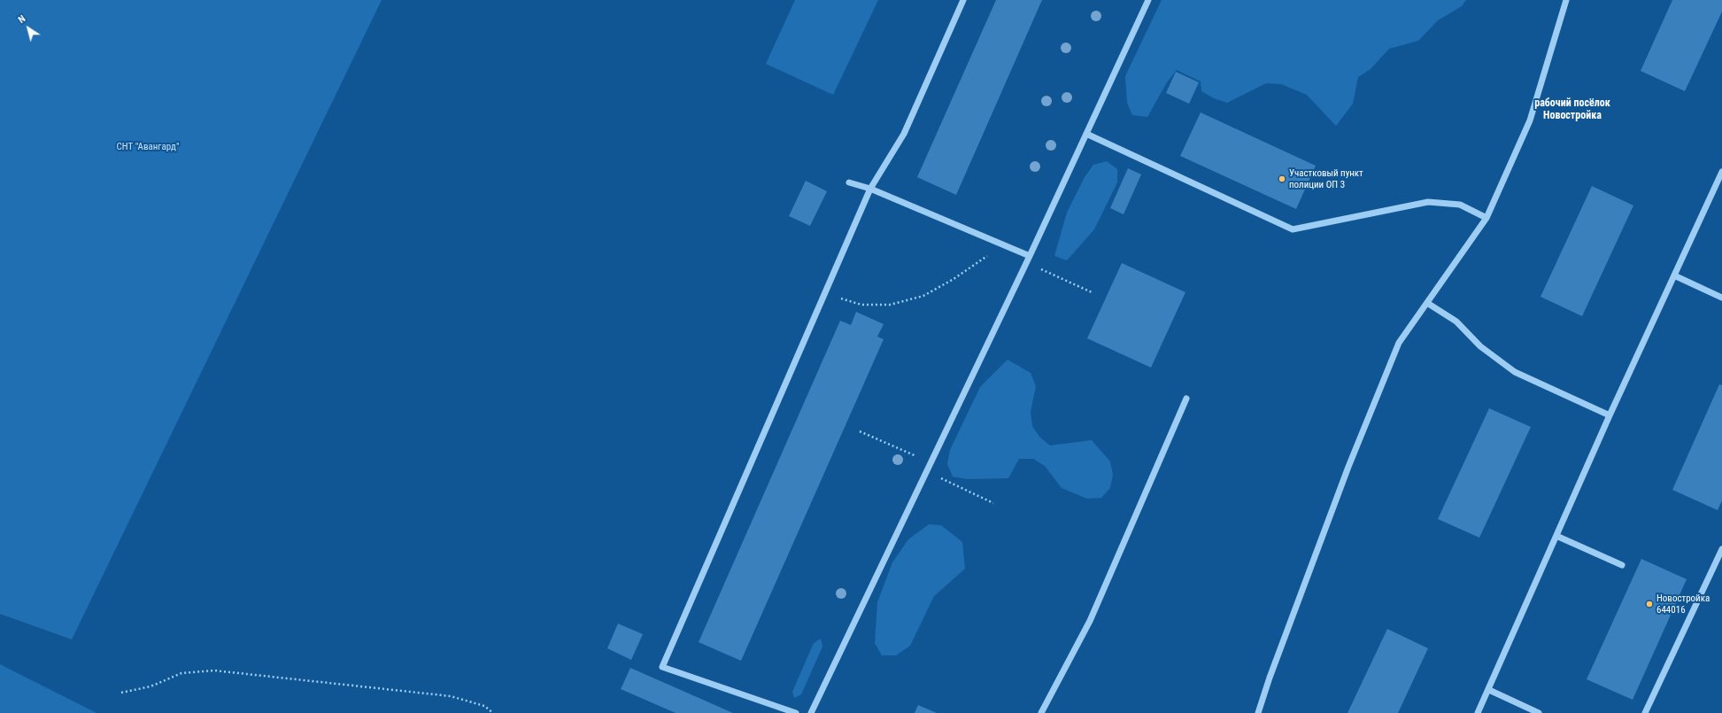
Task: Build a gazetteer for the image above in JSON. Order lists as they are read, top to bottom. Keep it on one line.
{"districts":["рабочий посёлок Новостройка"],"parks":["СНТ \"Авангард\""],"places":["Участковый пункт полиции ОП 3","Новостройка 644016"],"north":"top left"}
